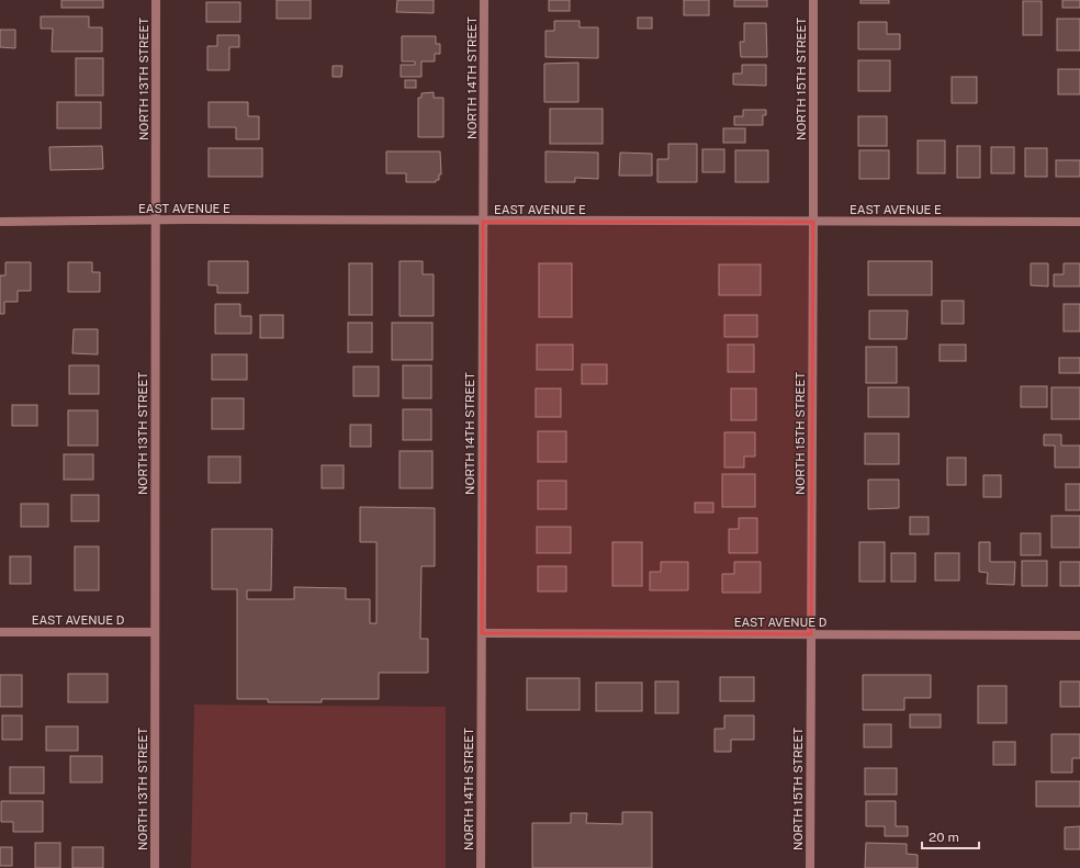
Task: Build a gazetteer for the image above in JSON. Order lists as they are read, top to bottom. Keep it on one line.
{"streets":{"street":["NORTH 14TH STREET","NORTH 13TH STREET","NORTH 15TH STREET","EAST AVENUE E","EAST AVENUE D"]},"crossings":[["NORTH 14TH STREET","EAST AVENUE E"],["NORTH 14TH STREET","EAST AVENUE D"],["NORTH 13TH STREET","EAST AVENUE E"],["NORTH 13TH STREET","EAST AVENUE D"],["NORTH 15TH STREET","EAST AVENUE E"],["NORTH 15TH STREET","EAST AVENUE D"]],"scale_bar":"20 m"}
